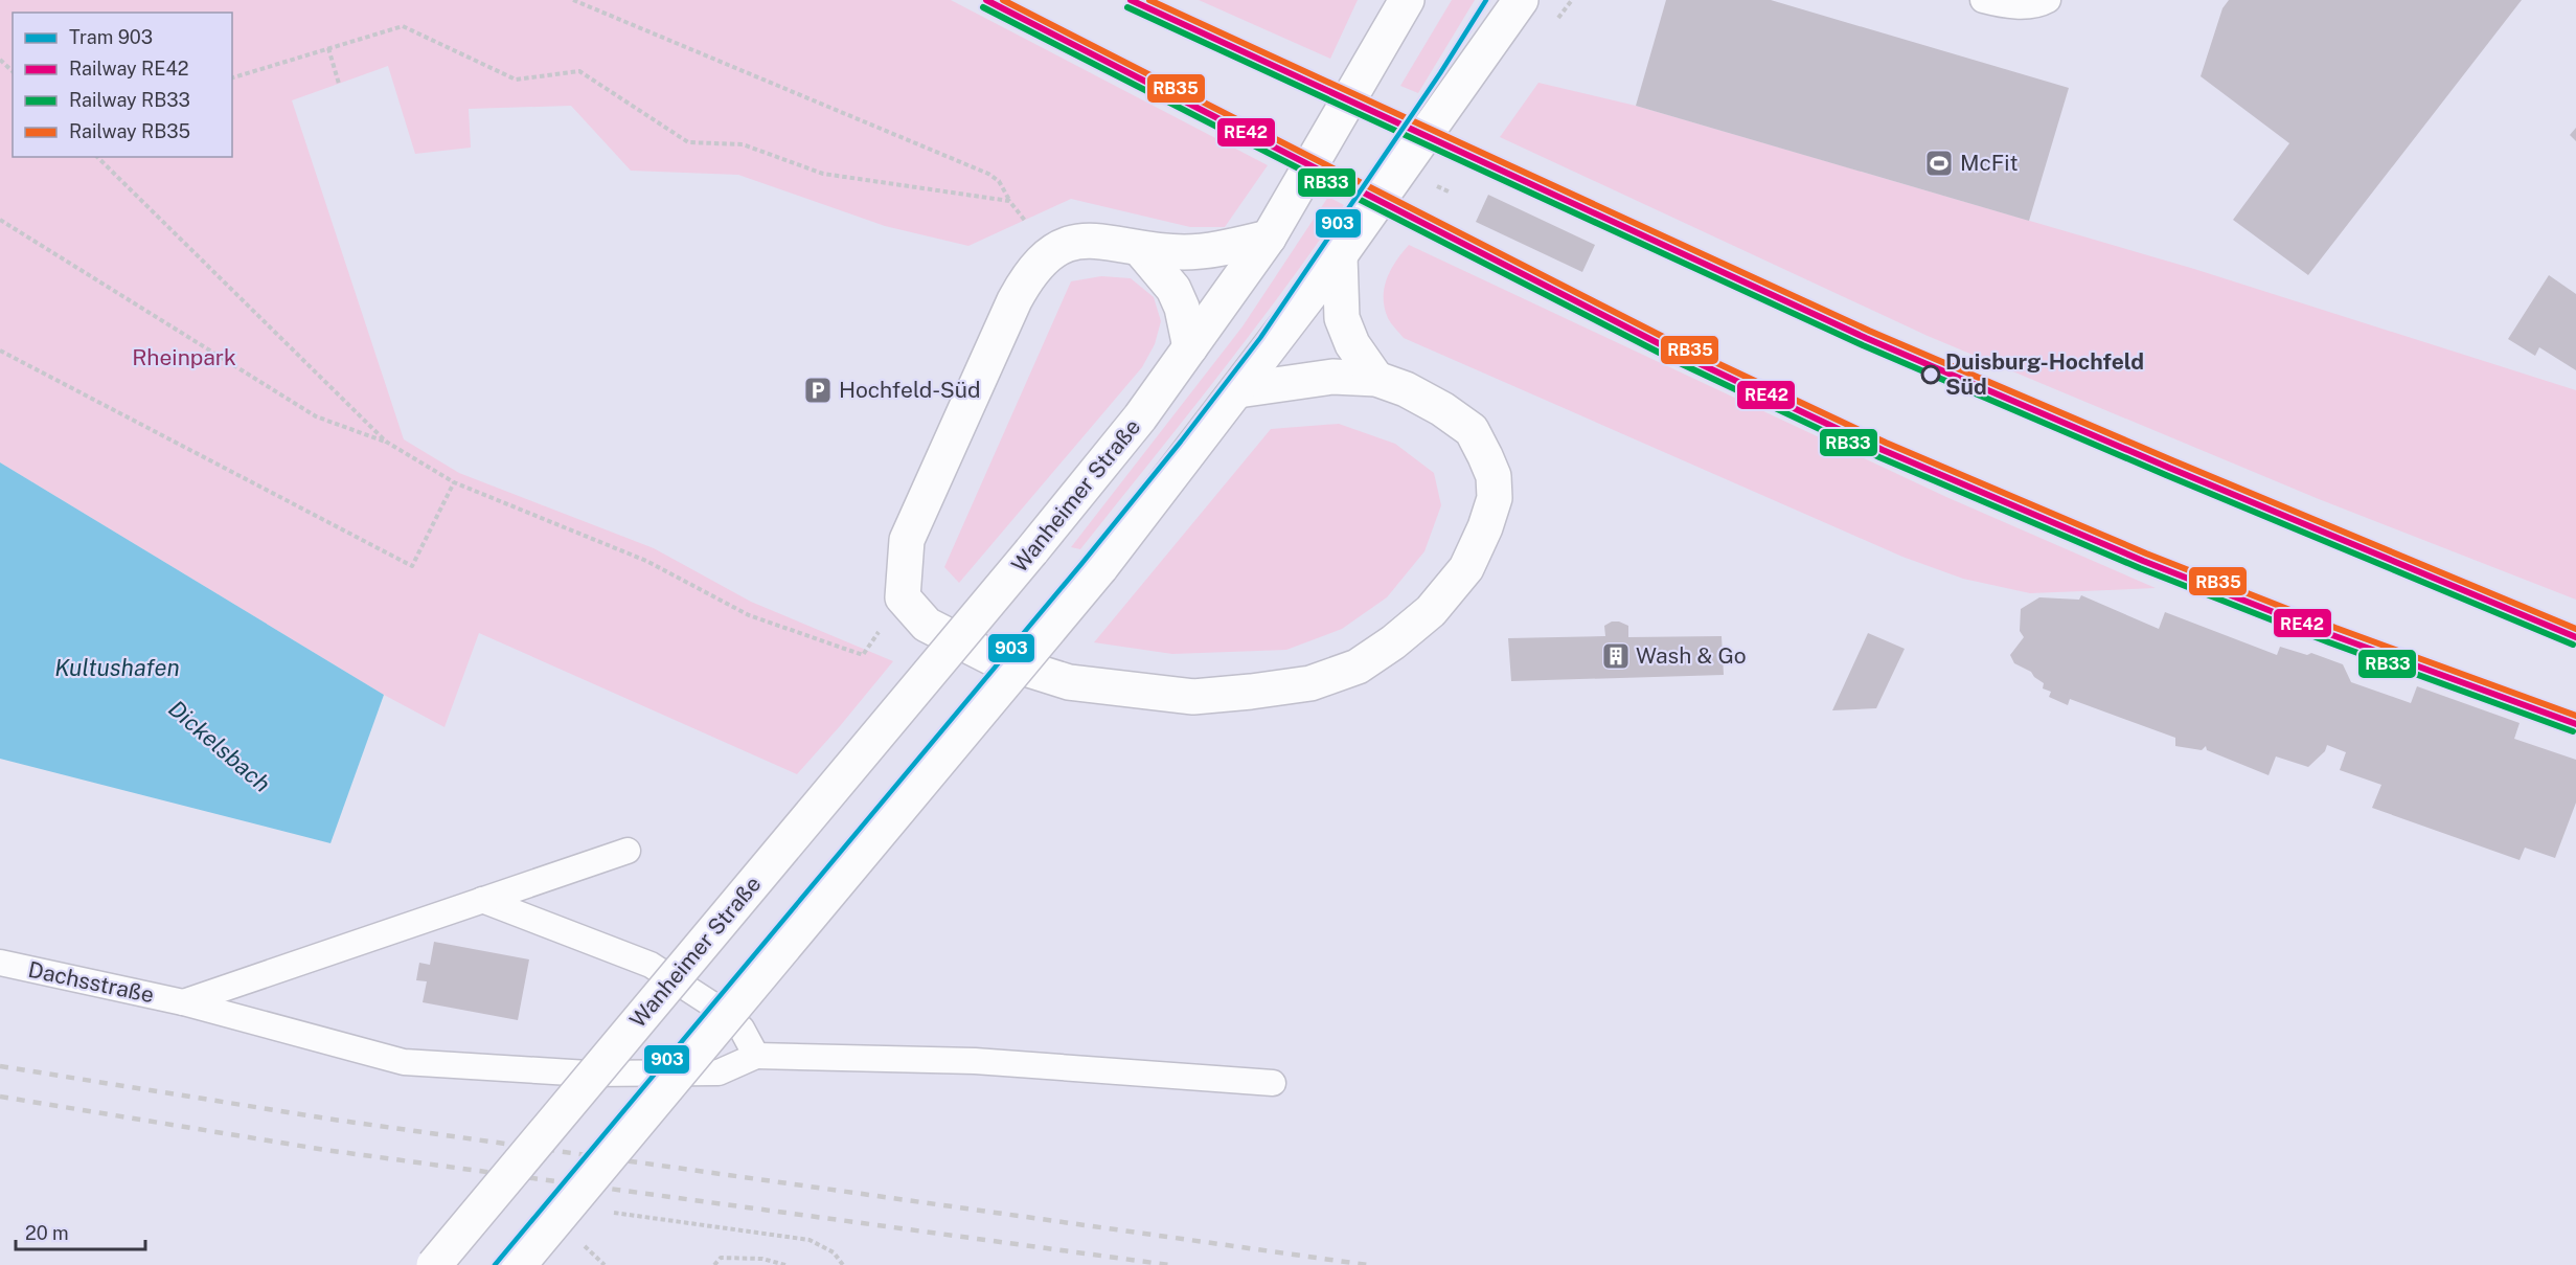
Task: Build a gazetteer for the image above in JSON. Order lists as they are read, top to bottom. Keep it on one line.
{"streets":{"street":["Wanheimer Straße"],"lane":["Dachsstraße"]},"water":["Kultushafen","Dickelsbach"],"parks":["Rheinpark"],"places":{"sports":["McFit"],"other":["Duisburg-Hochfeld Süd"],"parking":["Hochfeld-Süd"],"building":["Wash & Go"]},"lines":["tram line 903","rail line RE42","rail line RB35","rail line RB33"],"legend":["Tram 903","Railway RE42","Railway RB33","Railway RB35"],"scale_bar":"20 m"}
